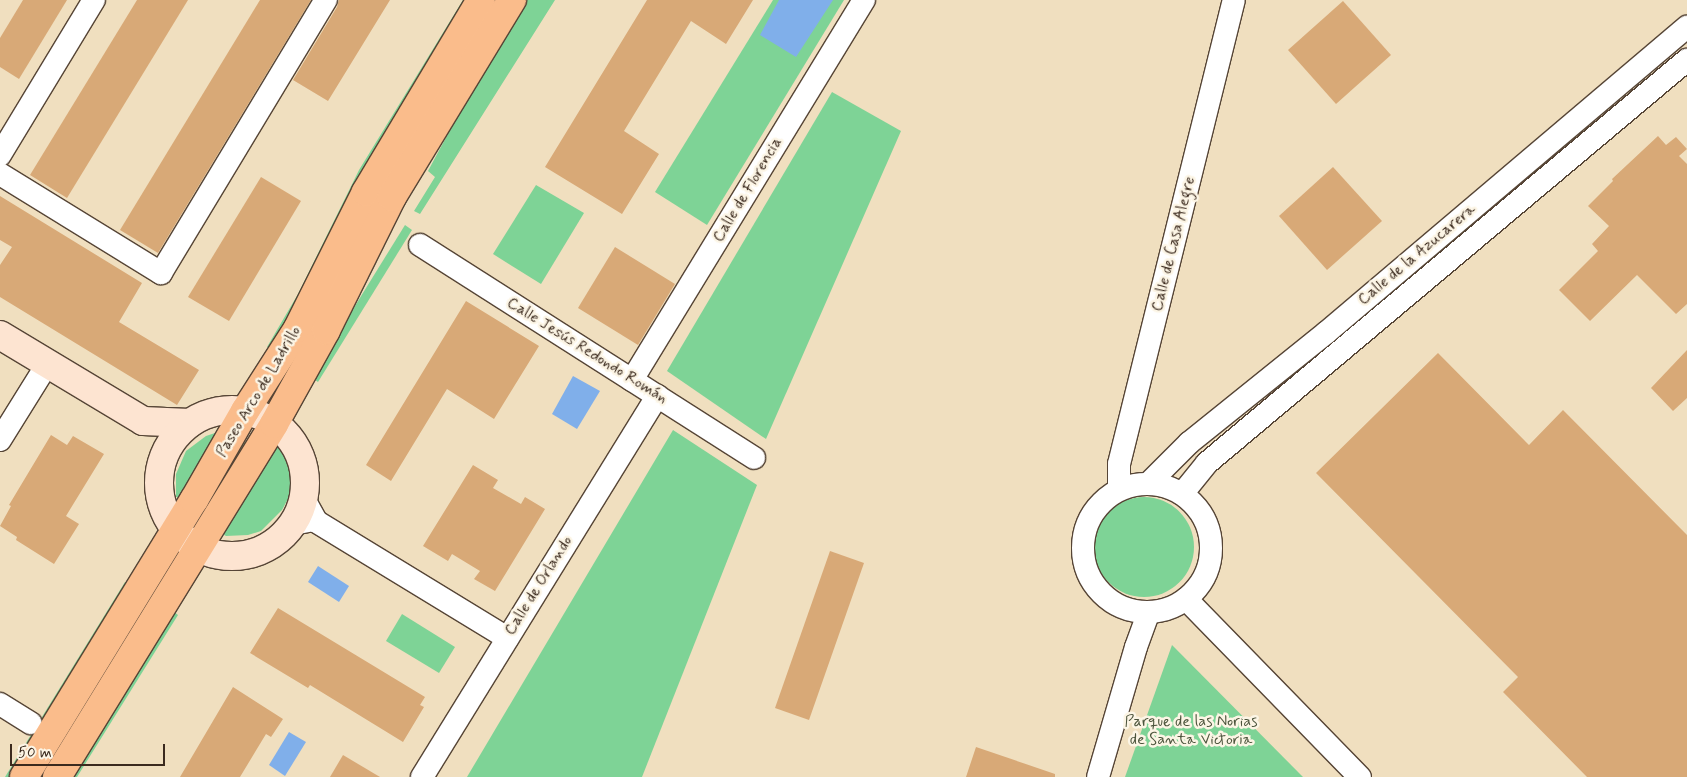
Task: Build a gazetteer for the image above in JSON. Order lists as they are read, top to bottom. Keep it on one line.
{"streets":{"main road":["Paseo Arco de Ladrillo"],"street":["Calle de Florencia","Calle de Casa Alegre","Calle de la Azucarera","Calle Jesús Redondo Román","Calle de Orlando"]},"crossings":[["Calle de Florencia","Calle Jesús Redondo Román"],["Calle de Casa Alegre","Calle de la Azucarera"],["Calle Jesús Redondo Román","Calle de Orlando"]],"parks":["Parque de las Norias de Santa Victoria"],"scale_bar":"50 m"}
